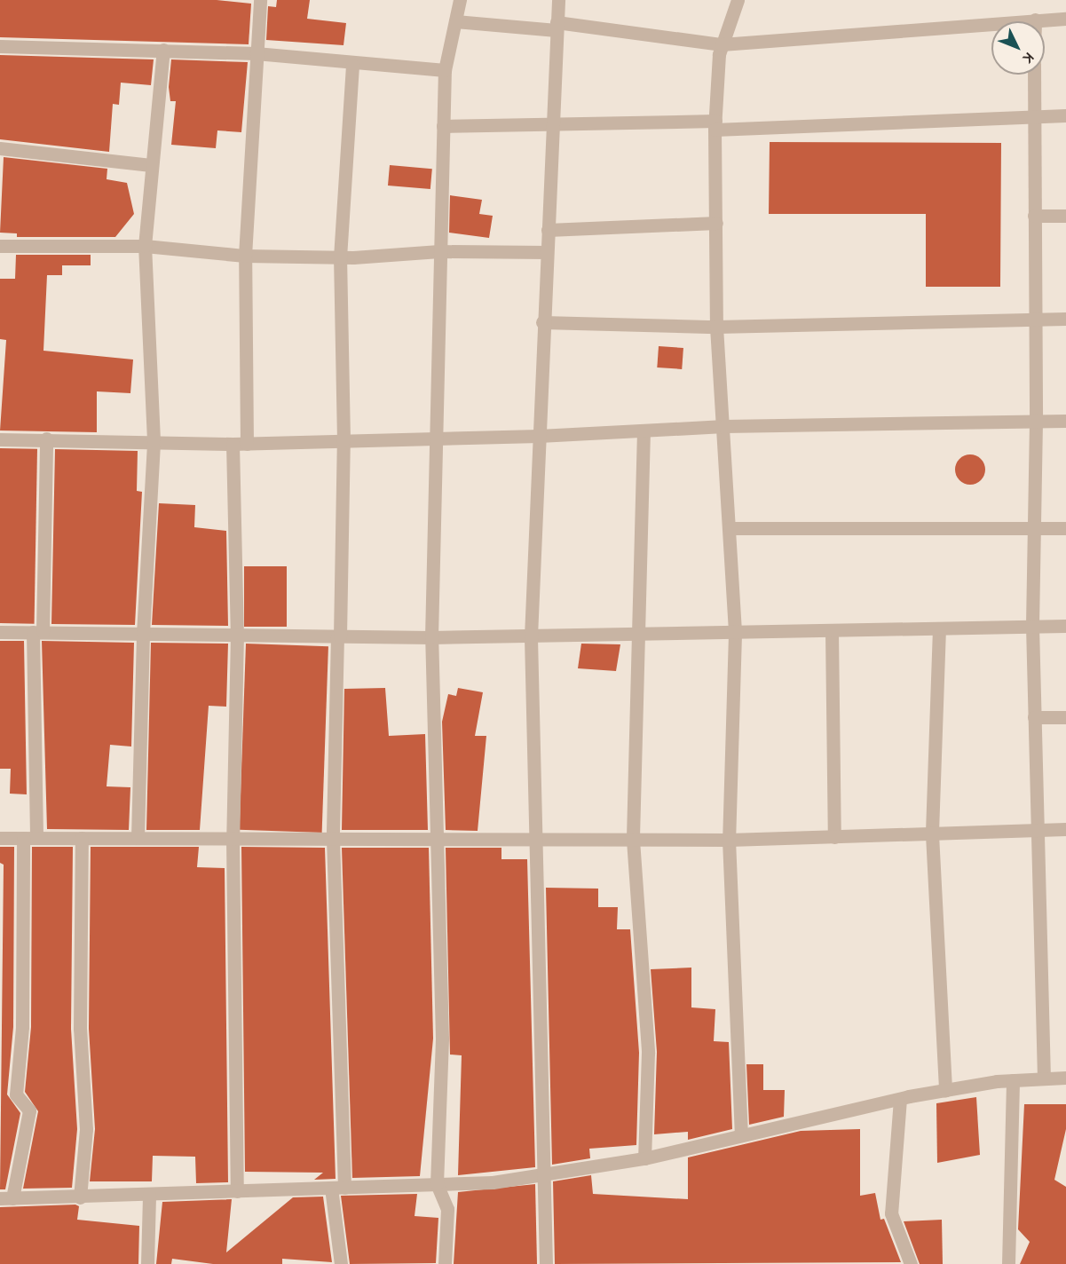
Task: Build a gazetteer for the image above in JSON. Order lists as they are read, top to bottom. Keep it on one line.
{"north":"bottom right"}
